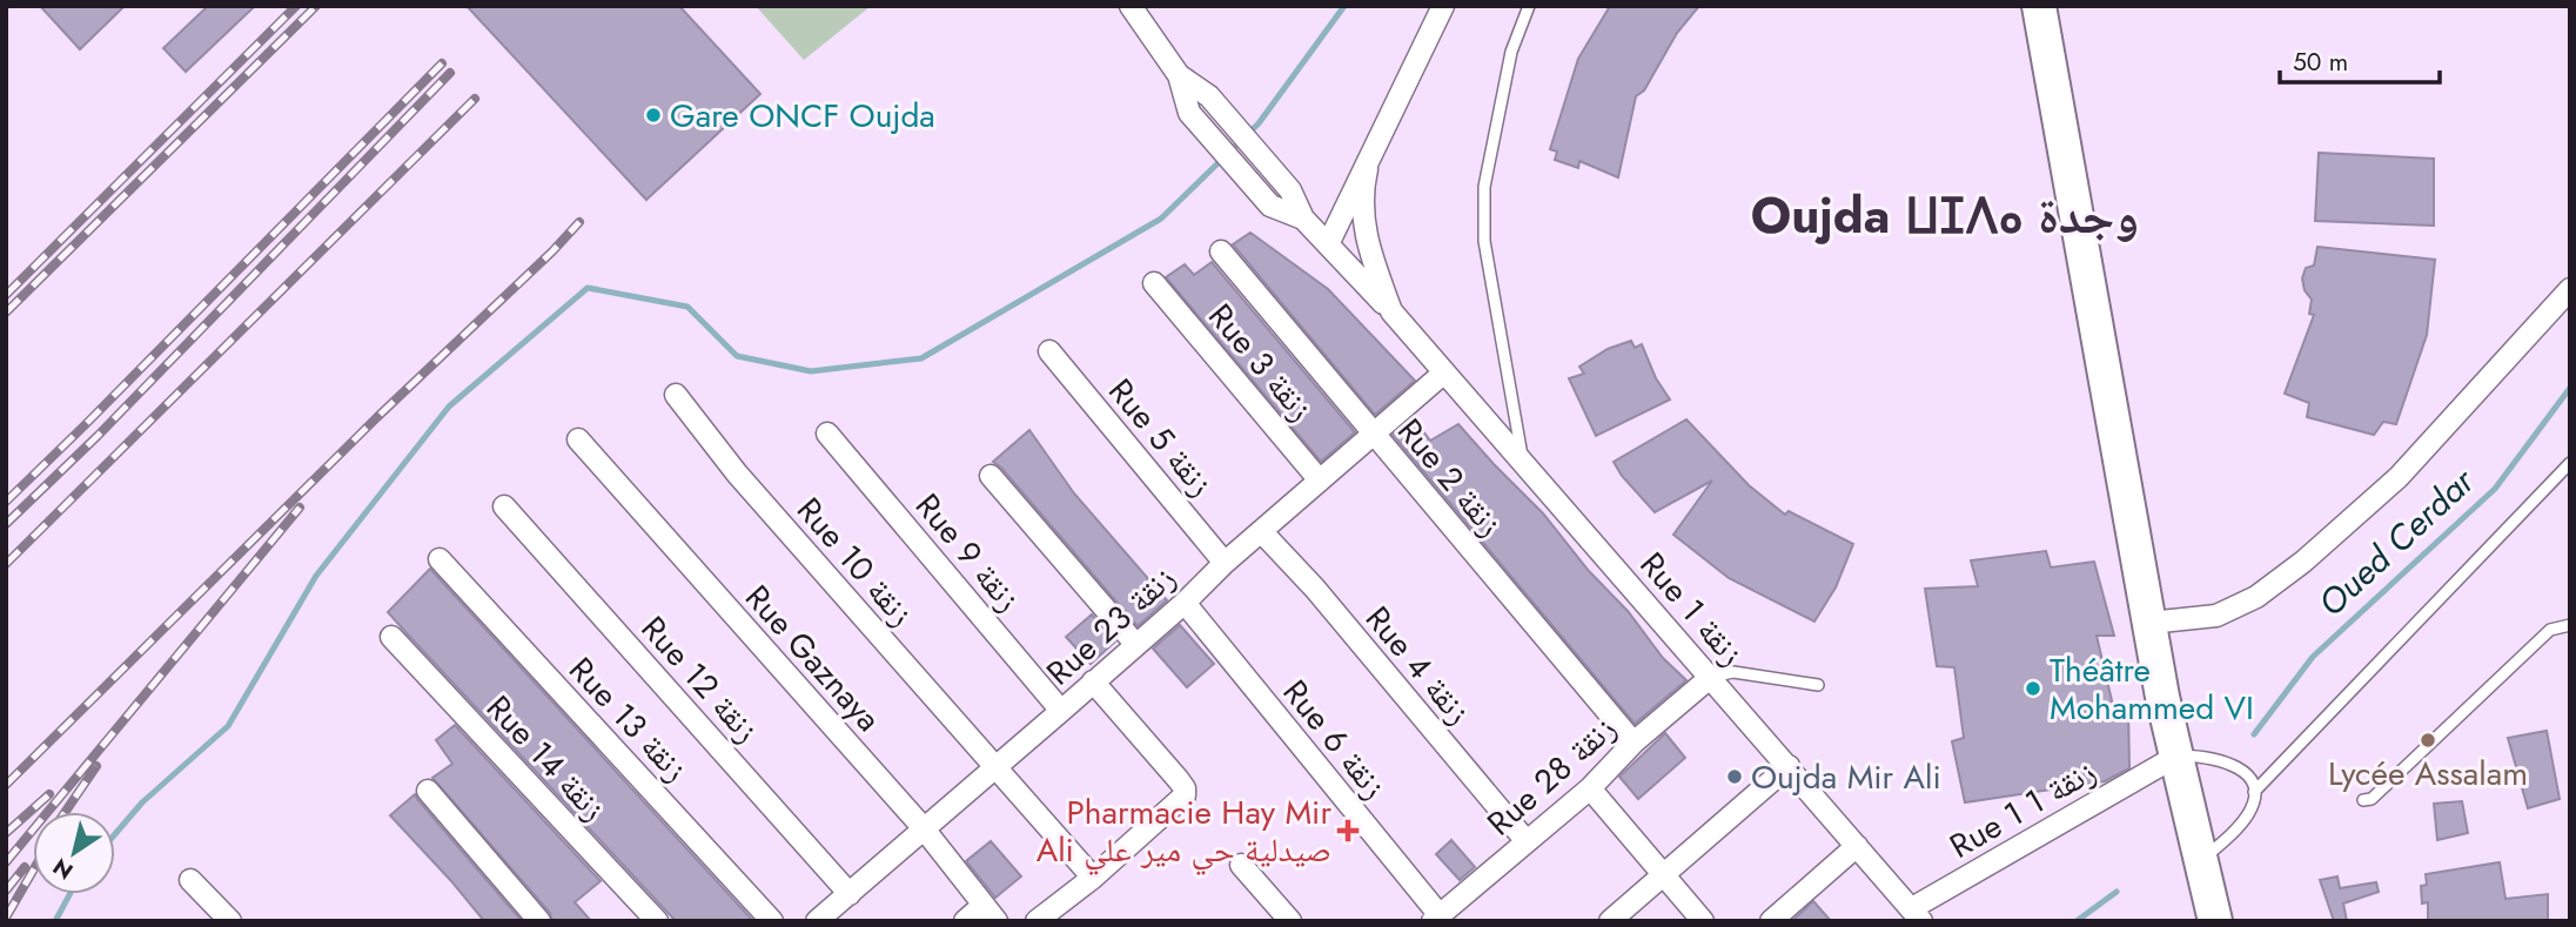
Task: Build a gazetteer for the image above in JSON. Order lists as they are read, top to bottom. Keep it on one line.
{"streets":{"street":["Rue 3 زنقة","Rue 5 زنقة","Rue 2 زنقة","Rue 9 زنقة","Rue 10 زنقة","Rue زنقة 1","Rue 23 زنقة","Rue Gaznaya","Rue 4 زنقة","Rue 12 زنقة","Rue 13 زنقة","Rue 6 زنقة","Rue 14 زنقة","Rue 28 زنقة","Rue 1 زنقة 1"]},"crossings":[["Rue 3 زنقة","Rue 23 زنقة"],["Rue 5 زنقة","Rue 23 زنقة"],["Rue 2 زنقة","Rue 23 زنقة"],["Rue 2 زنقة","Rue 28 زنقة"],["Rue 9 زنقة","Rue 23 زنقة"],["Rue 10 زنقة","Rue 23 زنقة"],["Rue زنقة 1","Rue 23 زنقة"],["Rue زنقة 1","Rue 28 زنقة"],["Rue زنقة 1","Rue 1 زنقة 1"],["Rue 23 زنقة","Rue Gaznaya"],["Rue 23 زنقة","Rue 4 زنقة"],["Rue 23 زنقة","Rue 12 زنقة"],["Rue 23 زنقة","Rue 6 زنقة"],["Rue 4 زنقة","Rue 28 زنقة"],["Rue 6 زنقة","Rue 28 زنقة"]],"districts":["Oujda ⵡⵊⴷⴰ وجدة"],"water":["Oued Cerdar"],"places":{"other":["Gare ONCF Oujda","Théâtre Mohammed VI","Lycée Assalam","Oujda Mir Ali"],"health":["Pharmacie Hay Mir Ali صيدلية حي مير علي"]},"scale_bar":"50 m","north":"bottom left"}
